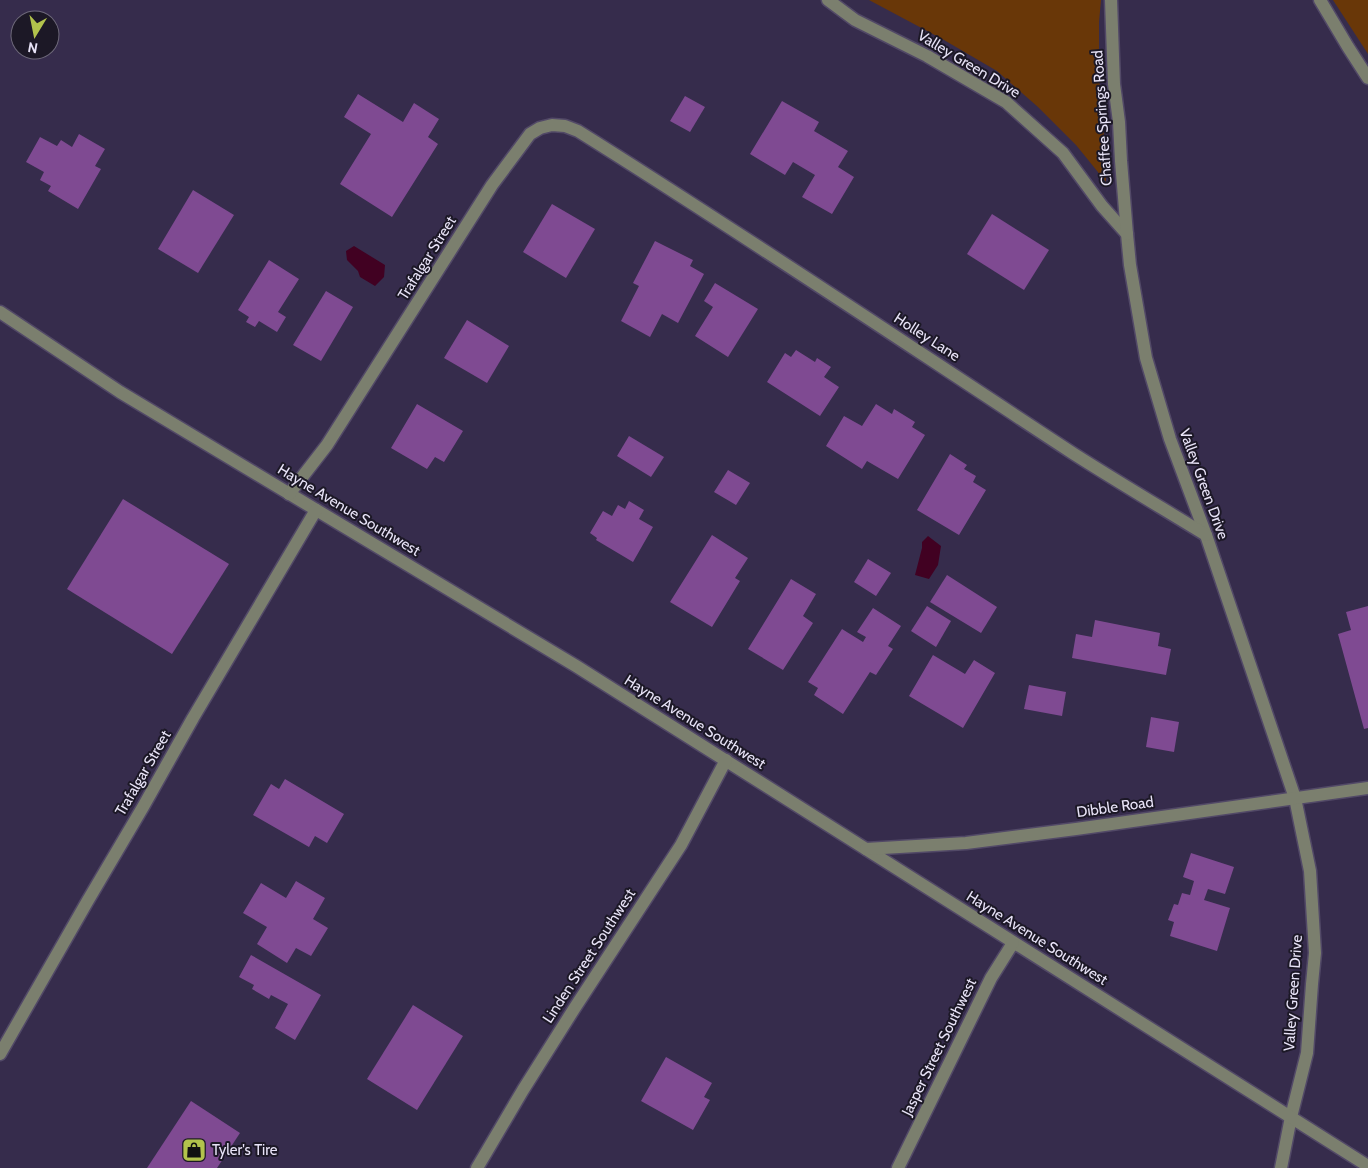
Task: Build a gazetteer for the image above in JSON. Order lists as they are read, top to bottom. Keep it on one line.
{"streets":{"street":["Valley Green Drive","Chaffee Springs Road","Trafalgar Street","Holley Lane","Hayne Avenue Southwest","Dibble Road","Linden Street Southwest","Jasper Street Southwest"]},"crossings":[["Valley Green Drive","Chaffee Springs Road"],["Valley Green Drive","Holley Lane"],["Valley Green Drive","Hayne Avenue Southwest"],["Valley Green Drive","Dibble Road"],["Trafalgar Street","Holley Lane"],["Trafalgar Street","Hayne Avenue Southwest"],["Hayne Avenue Southwest","Dibble Road"],["Hayne Avenue Southwest","Linden Street Southwest"],["Hayne Avenue Southwest","Jasper Street Southwest"]],"places":{"shop":["Tyler's Tire"]},"north":"bottom"}
